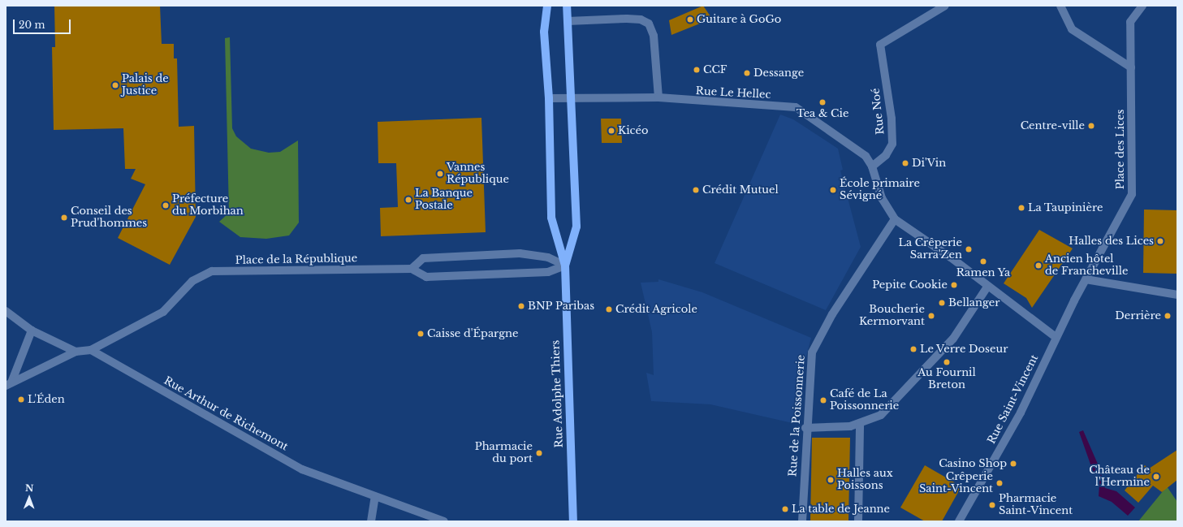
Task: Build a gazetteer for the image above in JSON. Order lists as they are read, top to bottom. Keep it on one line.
{"streets":{"main road":["Rue Adolphe Thiers"],"street":["Rue Le Hellec","Rue Noé","Place des Lices","Place de la République","Rue Saint-Vincent","Rue Arthur de Richemont","Rue de la Poissonnerie"]},"crossings":[["Rue Le Hellec","Rue Noé"],["Rue Le Hellec","Rue Adolphe Thiers"],["Place des Lices","Rue Saint-Vincent"],["Place de la République","Rue Adolphe Thiers"],["Place de la République","Rue Arthur de Richemont"]],"places":["Guitare à GoGo","CCF","Dessange","Palais de Justice","Tea & Cie","Centre-ville","Kicéo","Di'Vin","Vannes République","Crédit Mutuel","École primaire Sévigné","La Banque Postale","Préfecture du Morbihan","La Taupinière","Conseil des Prud'hommes","Halles des Lices","La Crêperie Sarra'Zen","Ramen Ya","Ancien hôtel de Francheville","Pepite Cookie","Bellanger","BNP Paribas","Crédit Agricole","Boucherie Kermorvant","Derrière","Caisse d'Épargne","Le Verre Doseur","Au Fournil Breton","L'Éden","Café de La Poissonnerie","Pharmacie du port","Casino Shop","Château de l'Hermine","Halles aux Poissons","Crêperie Saint-Vincent","Pharmacie Saint-Vincent","La table de Jeanne"],"scale_bar":"20 m","north":"top"}
